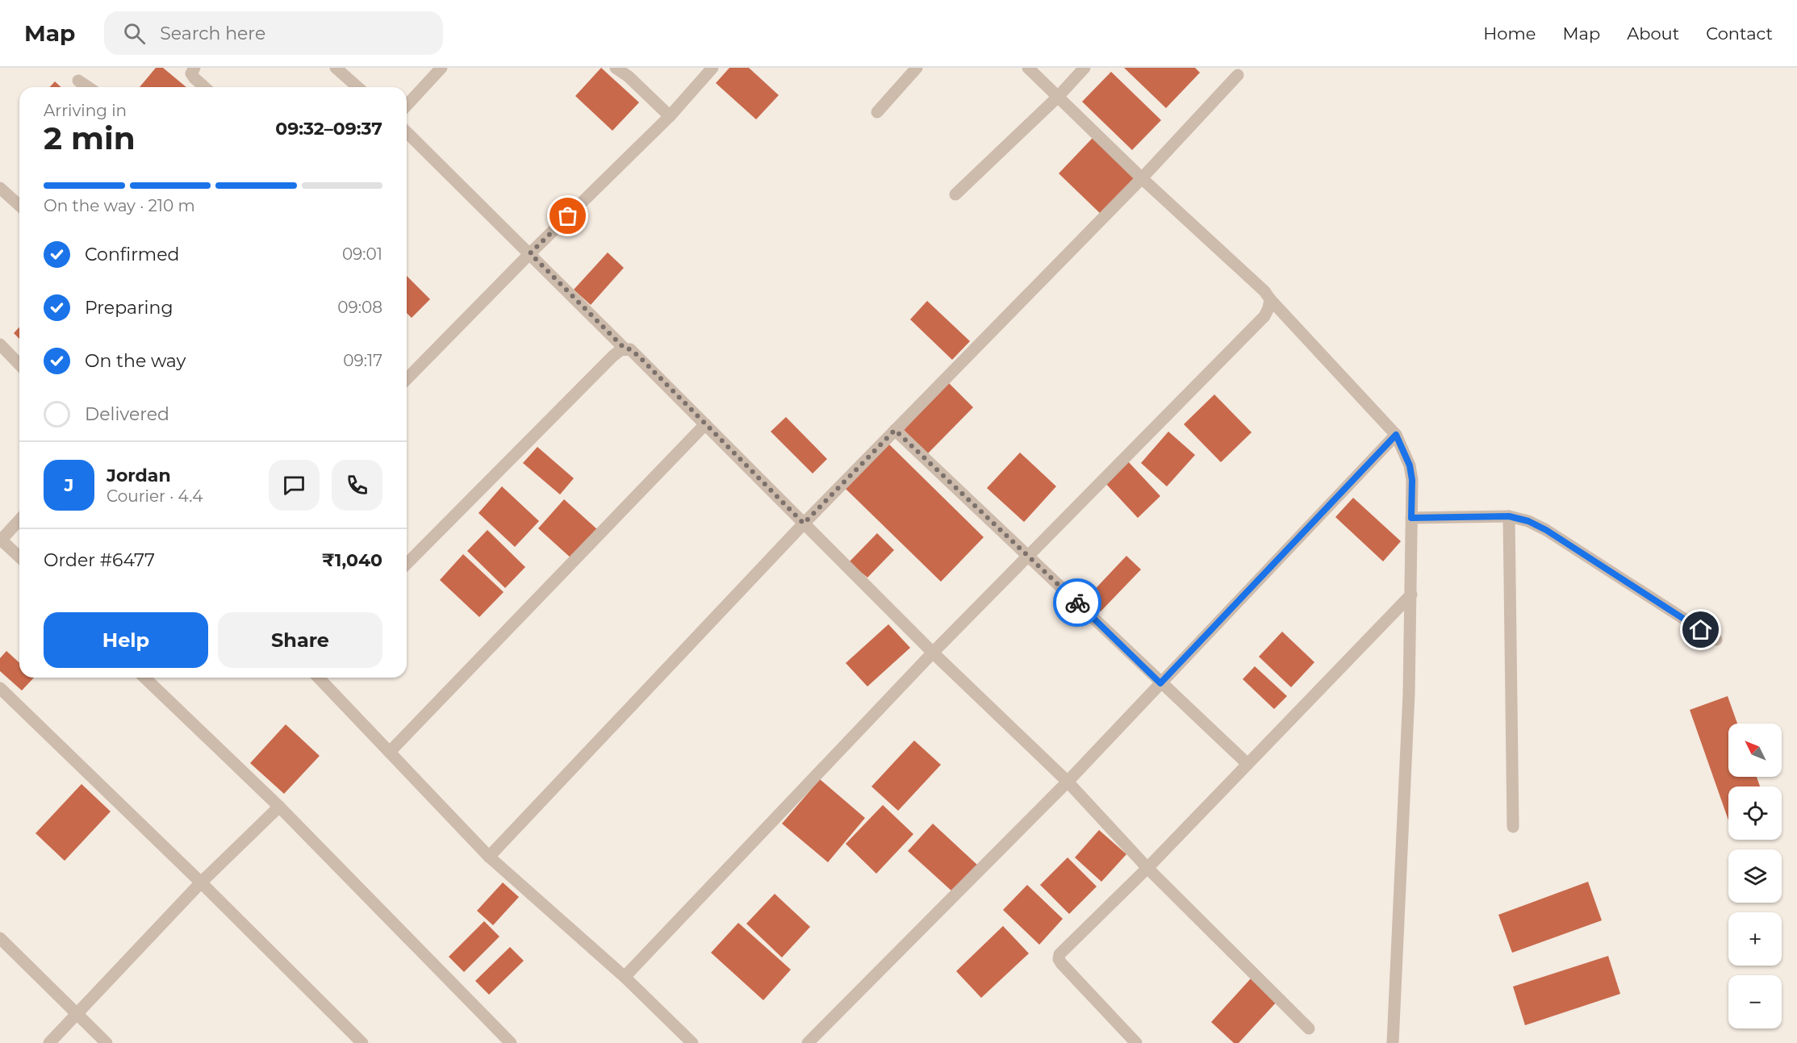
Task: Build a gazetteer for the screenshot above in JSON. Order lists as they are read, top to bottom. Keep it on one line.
{"north":"top left","page":{"header":"Map","search":"Search here","nav":["Home","Map","About","Contact"],"heading":["2 min","Arriving in","09:32–09:37"],"panel":["Jordan","Courier · 4.4","Order #6477","₹1,040"],"bar":"On the way · 210 m","list":[["Confirmed","09:01"],["Preparing","09:08"],["On the way","09:17"],"Delivered"],"round":"J","buttons":["Help","Share"],"map_buttons":["+","−"]}}
